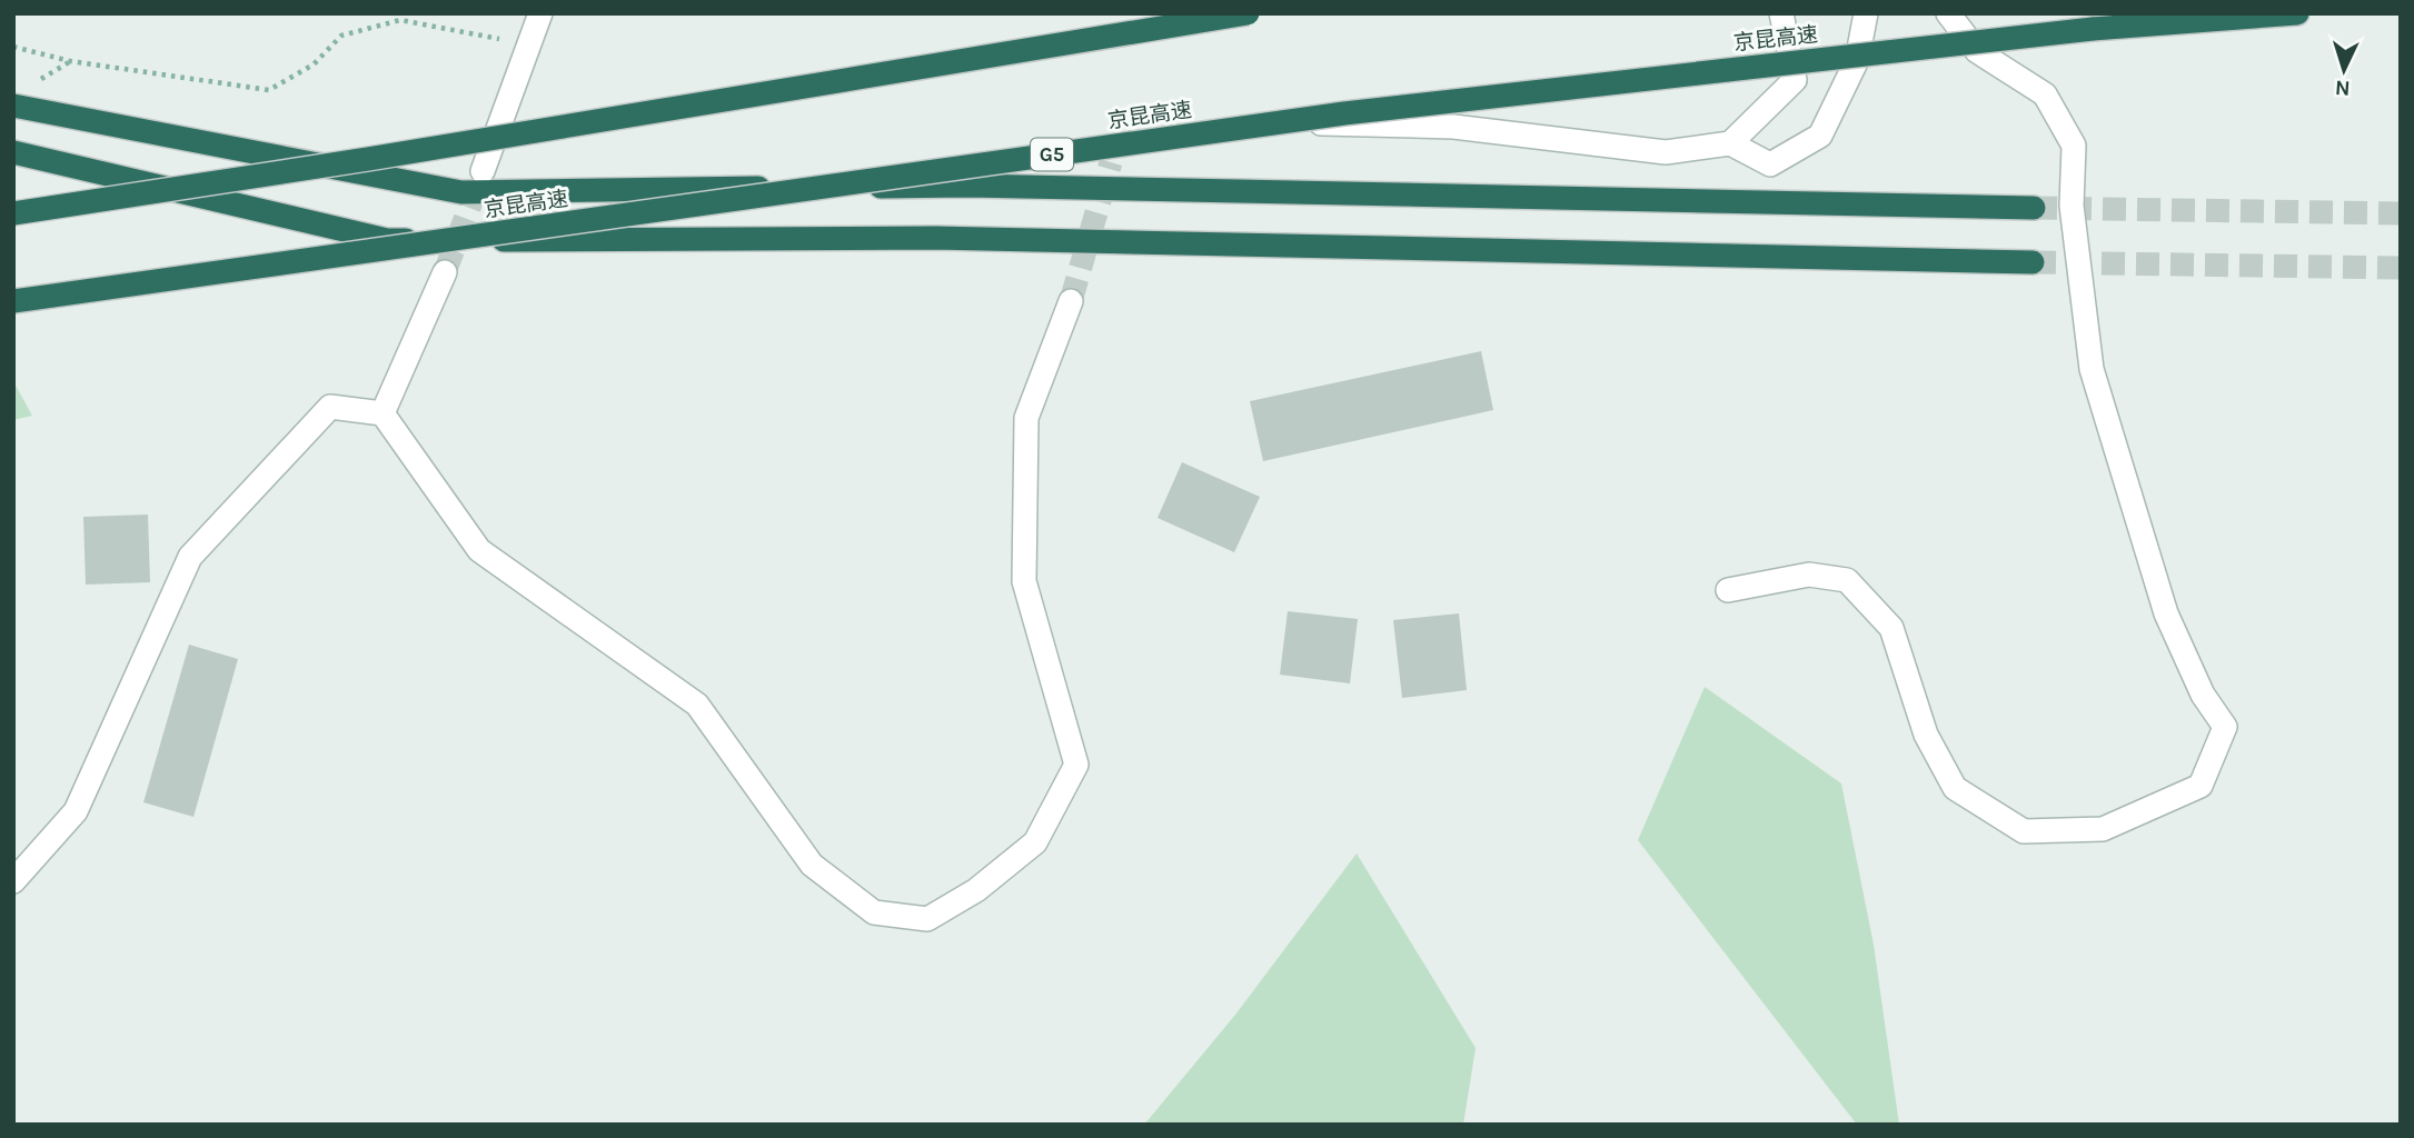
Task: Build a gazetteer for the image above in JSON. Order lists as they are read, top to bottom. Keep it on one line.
{"streets":{"highway":["京昆高速","G5"]},"north":"bottom"}
